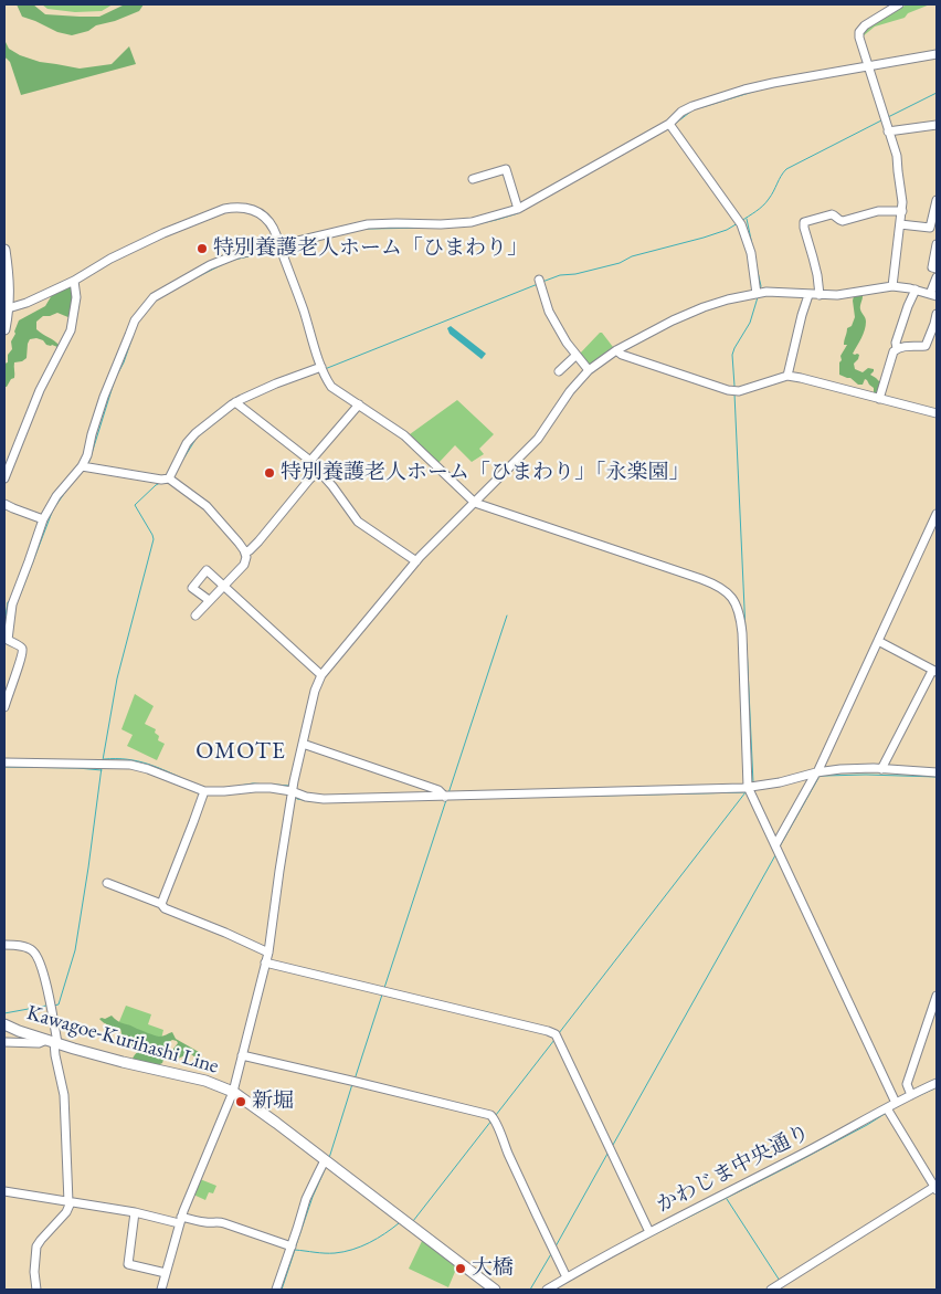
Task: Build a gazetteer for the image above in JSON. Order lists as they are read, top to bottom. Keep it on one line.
{"streets":{"main road":["Kawagoe-Kurihashi Line"],"street":["かわじま中央通り"]},"districts":["OMOTE"],"places":["特別養護老人ホーム「ひまわり」","特別養護老人ホーム「ひまわり」「永楽園」","新堀","大橋"]}
